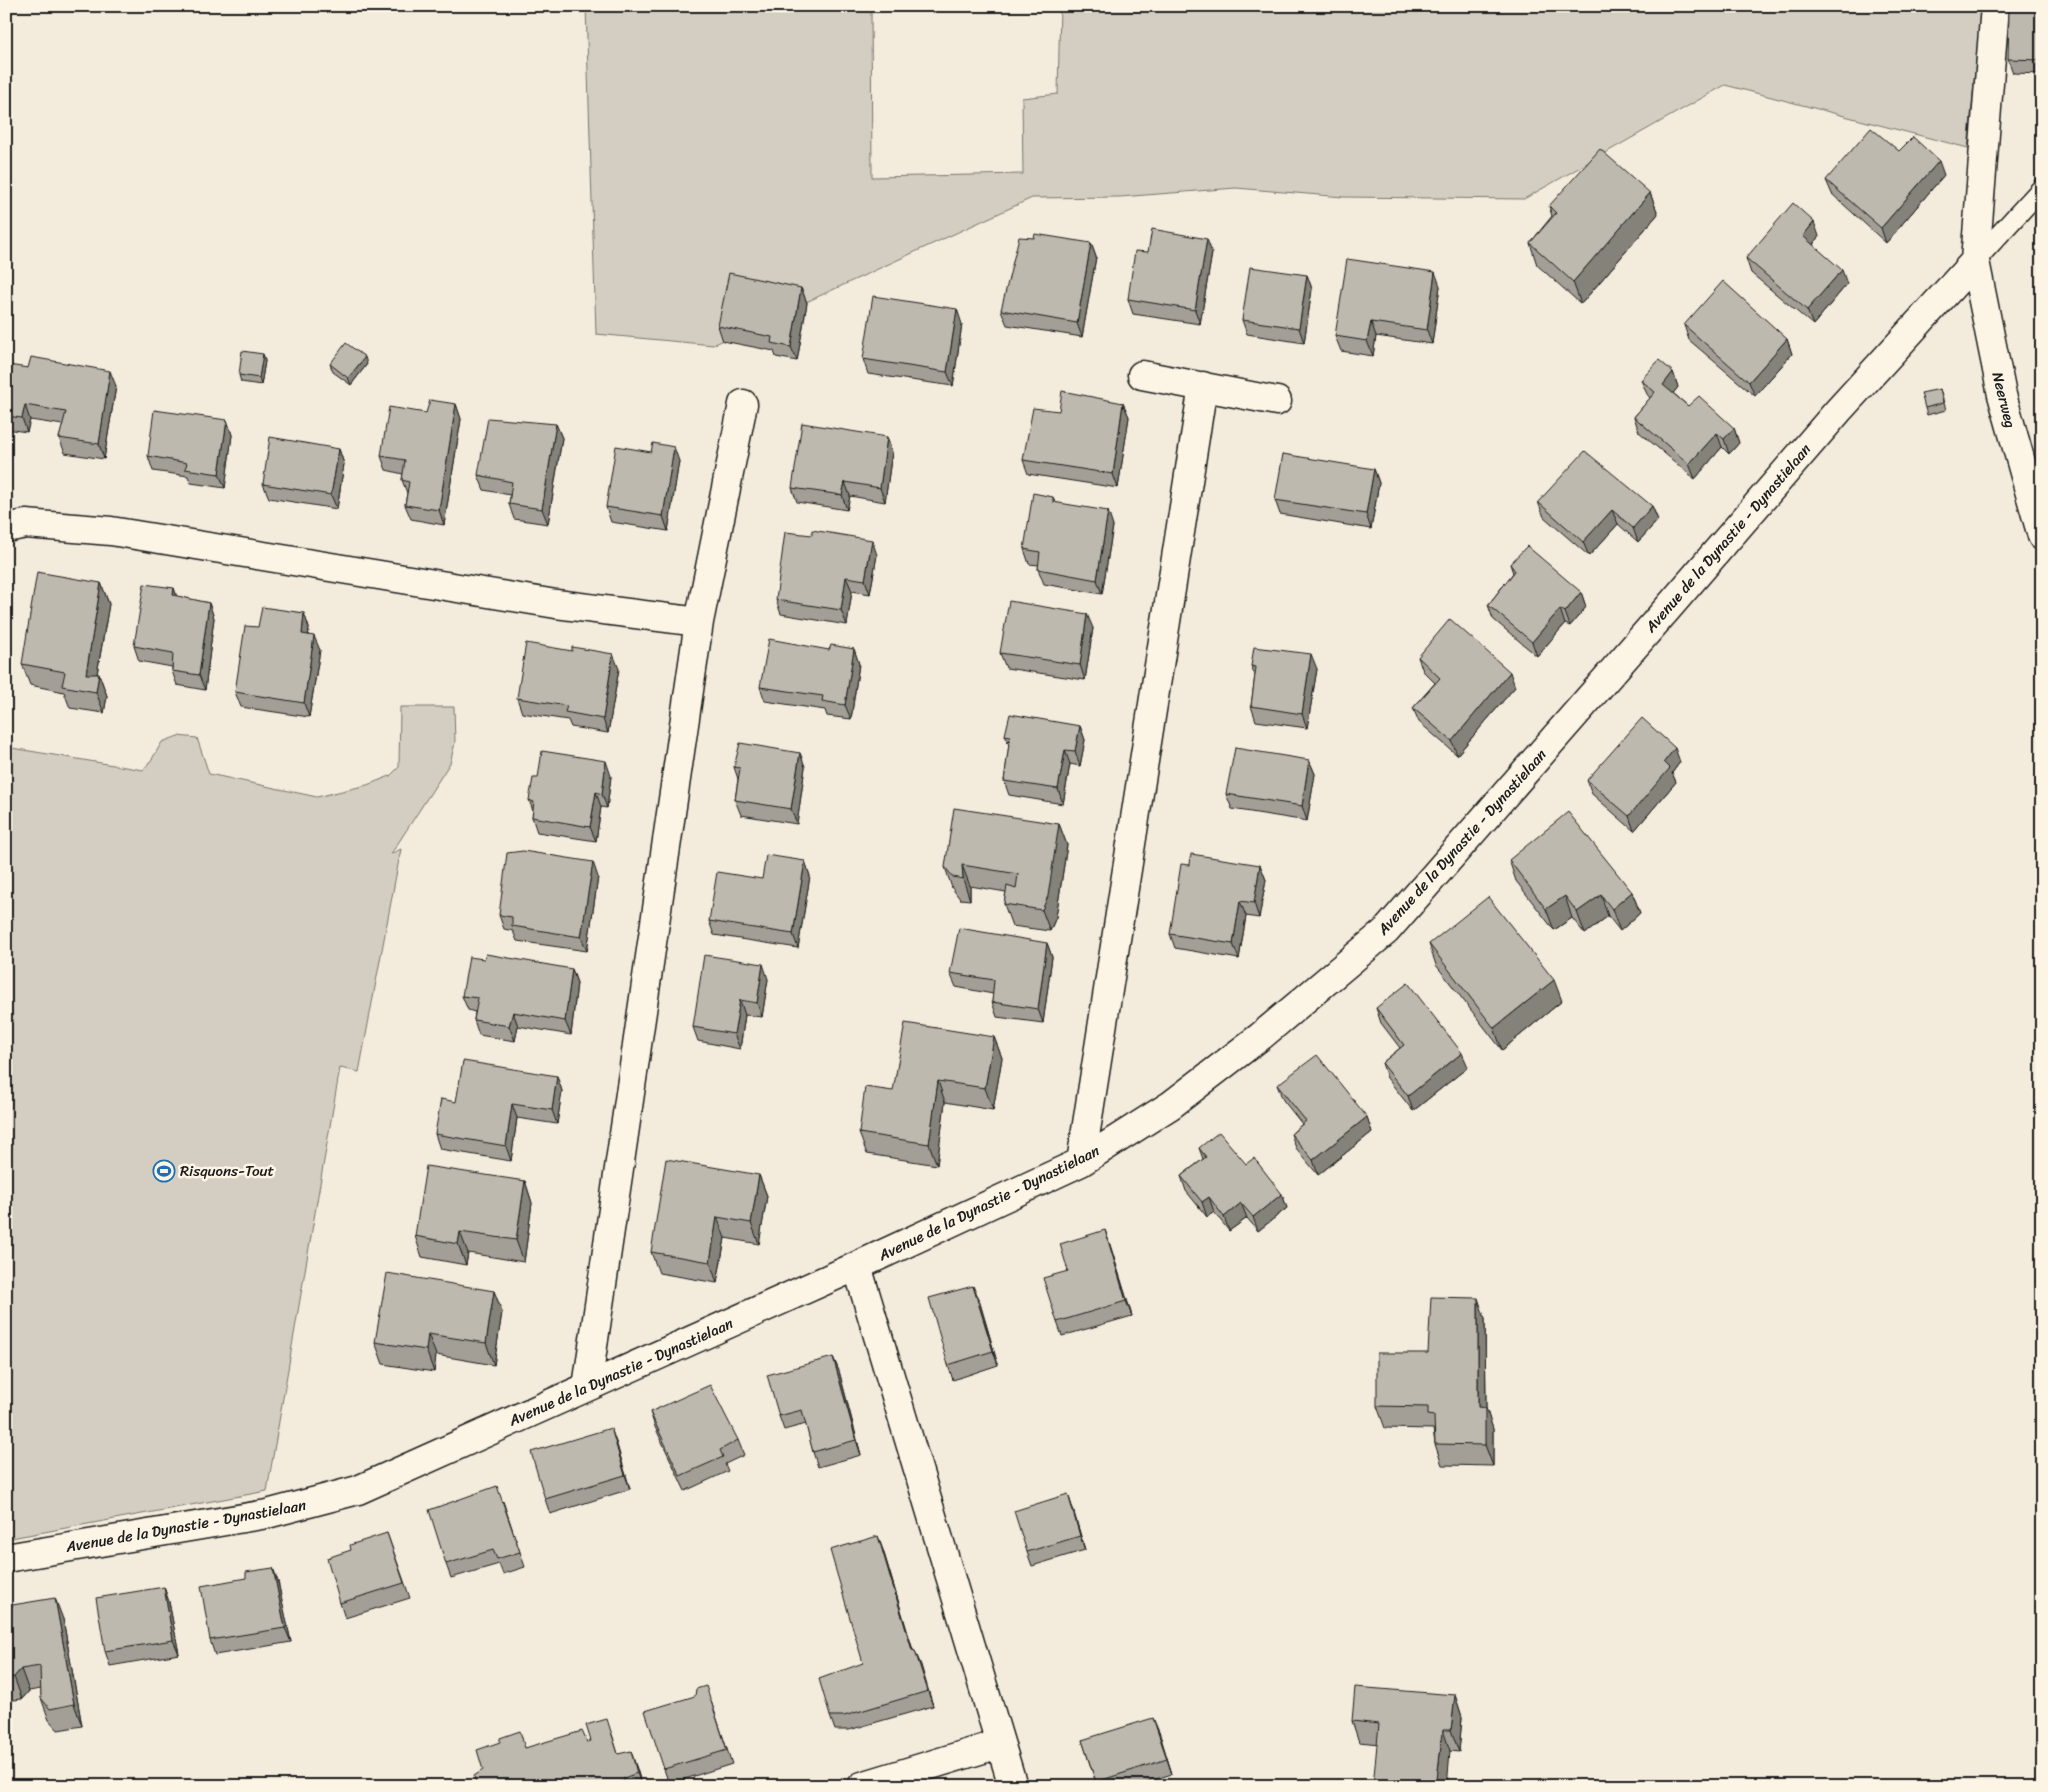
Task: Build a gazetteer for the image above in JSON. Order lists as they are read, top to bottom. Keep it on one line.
{"streets":{"street":["Neerweg","Avenue de la Dynastie - Dynastielaan"]},"crossings":[["Neerweg","Avenue de la Dynastie - Dynastielaan"]],"places":{"sports":["Risquons-Tout"]}}
